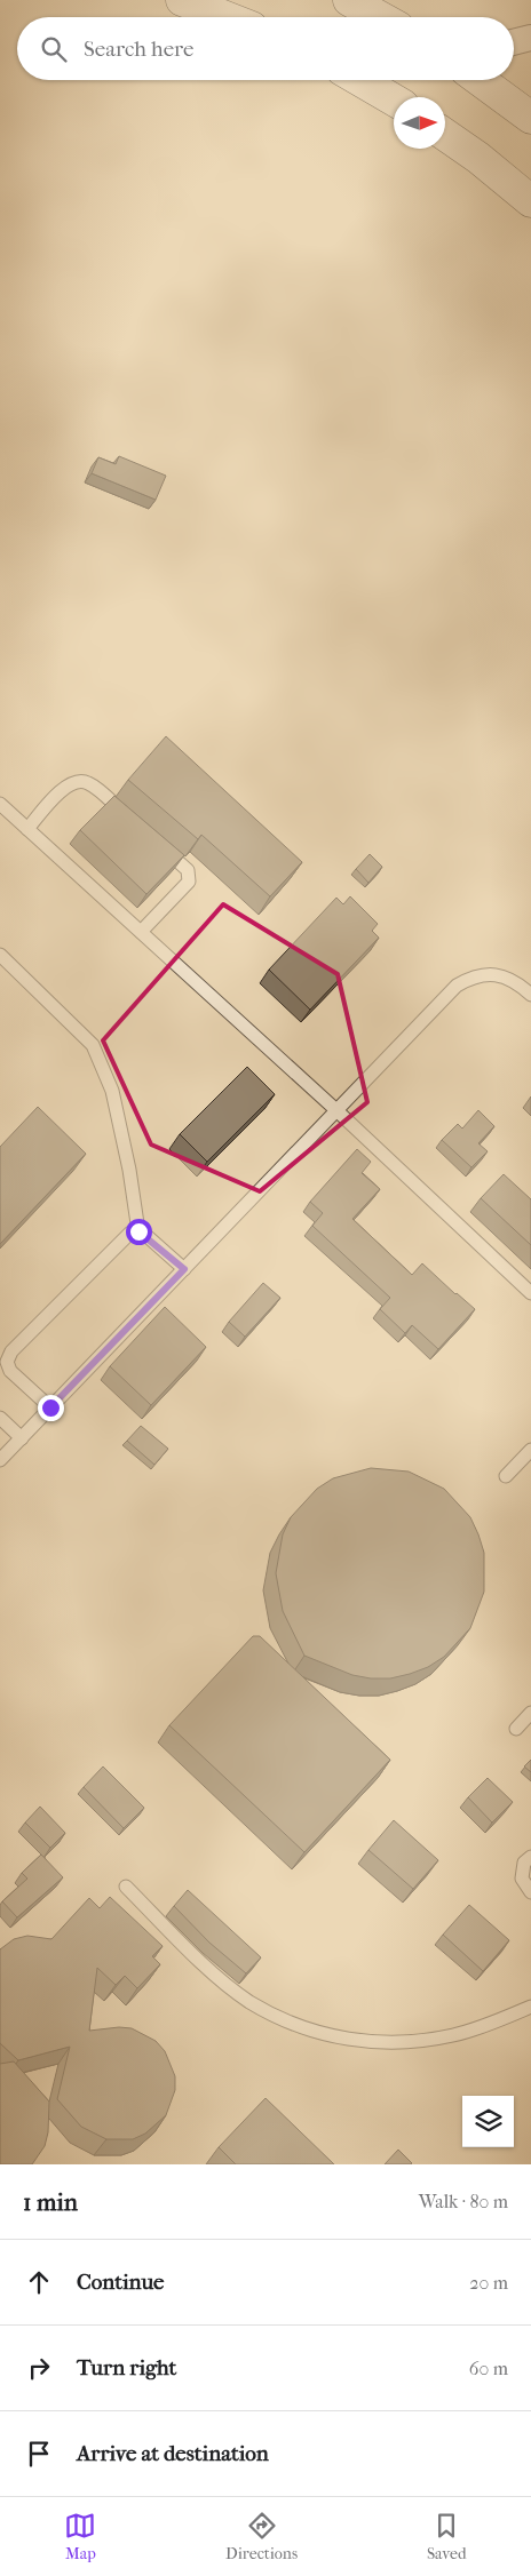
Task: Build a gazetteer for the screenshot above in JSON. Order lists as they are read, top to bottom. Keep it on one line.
{"north":"right","page":{"search":"Search here","heading":["1 min","Walk · 80 m"],"list":[["Continue","20 m"],["Turn right","60 m"],"Arrive at destination"],"nav":["Map","Directions","Saved"]}}
